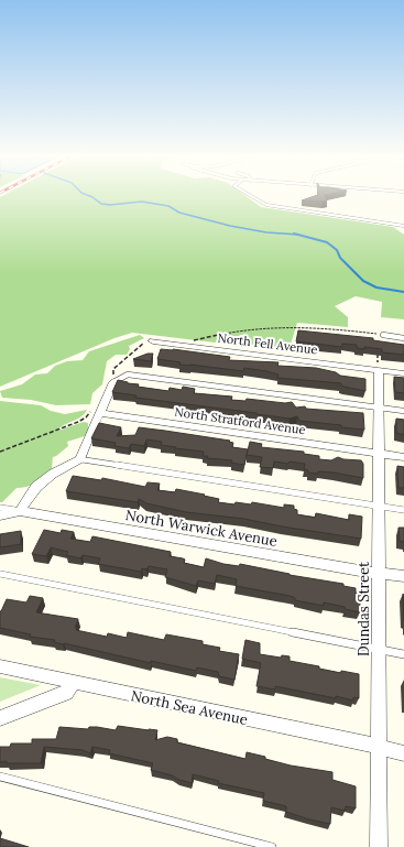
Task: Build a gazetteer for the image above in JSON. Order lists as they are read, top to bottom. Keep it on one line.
{"streets":{"street":["North Fell Avenue","North Stratford Avenue","North Warwick Avenue","Dundas Street","North Sea Avenue"]},"crossings":[["North Fell Avenue","Dundas Street"],["North Stratford Avenue","Dundas Street"],["North Warwick Avenue","Dundas Street"],["Dundas Street","North Sea Avenue"]]}
